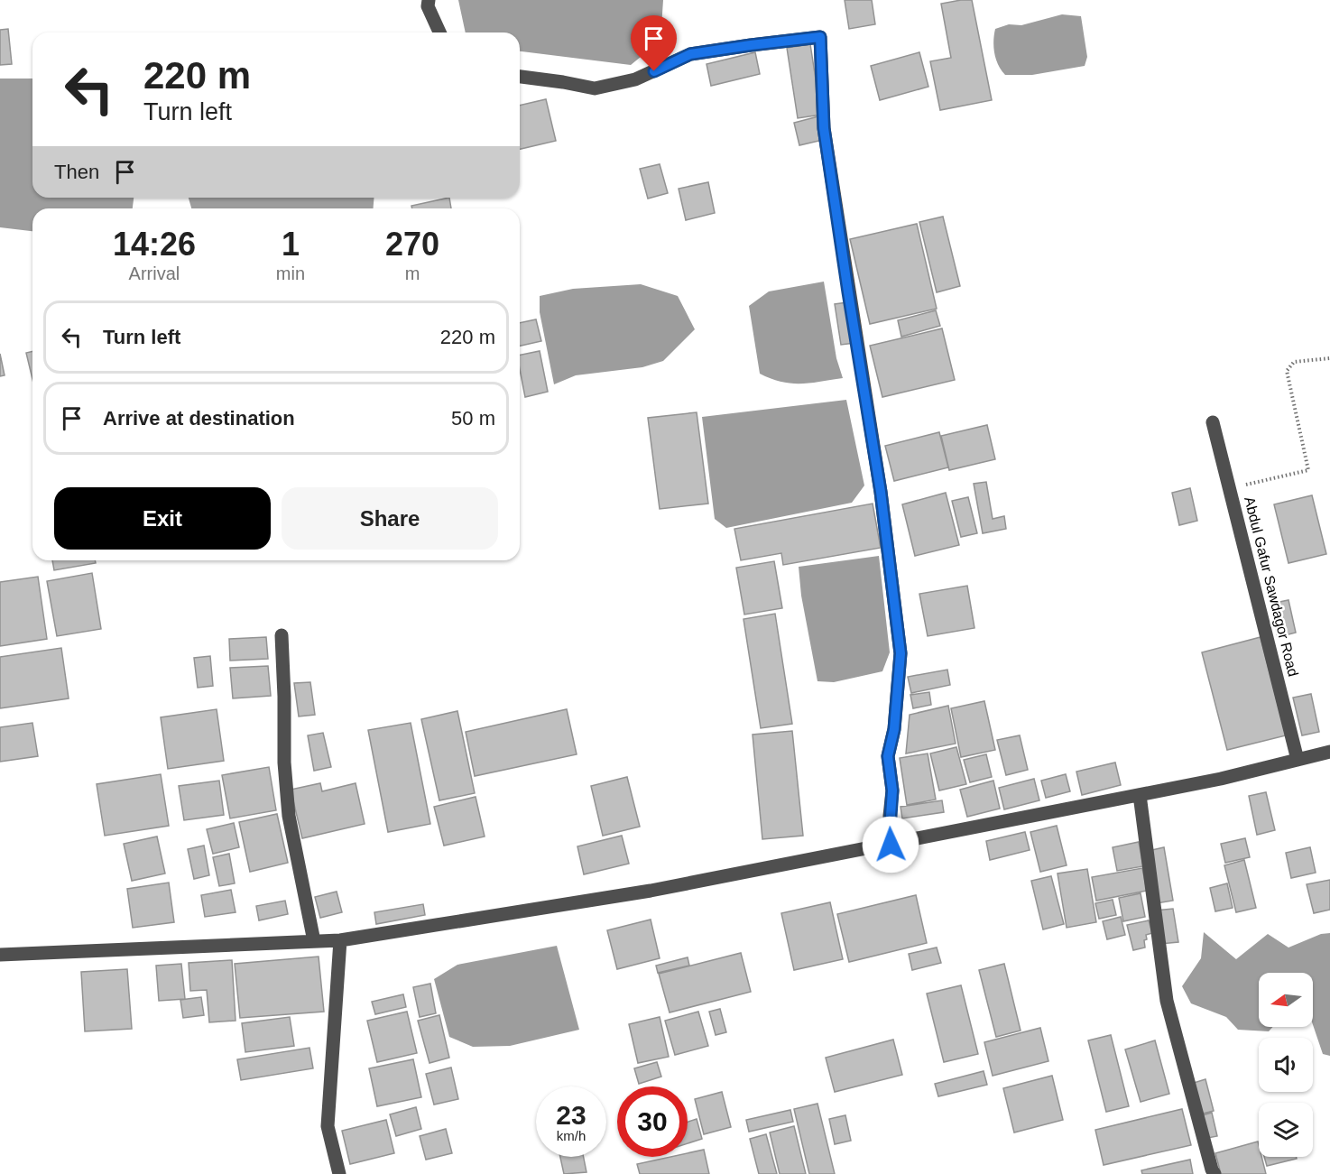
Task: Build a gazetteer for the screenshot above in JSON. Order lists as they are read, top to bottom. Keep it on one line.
{"streets":{"street":["Abdul Gafur Sawdagor Road"]},"north":"left","page":{"turn":["220 m","Turn left"],"then":"Then","eta":["14:26","Arrival","1","min","270","m"],"list":[{"name":"Turn left","value":"220 m"},{"name":"Arrive at destination","value":"50 m"}],"buttons":["Exit","Share"],"speed":"23 km/h","limit":"30"}}
